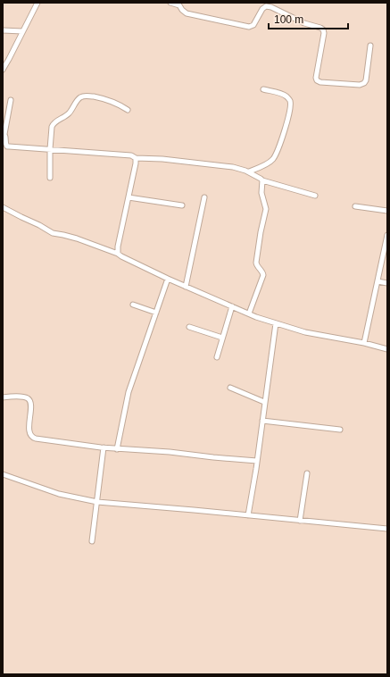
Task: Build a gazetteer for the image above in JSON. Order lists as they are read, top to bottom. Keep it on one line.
{"scale_bar":"100 m"}
